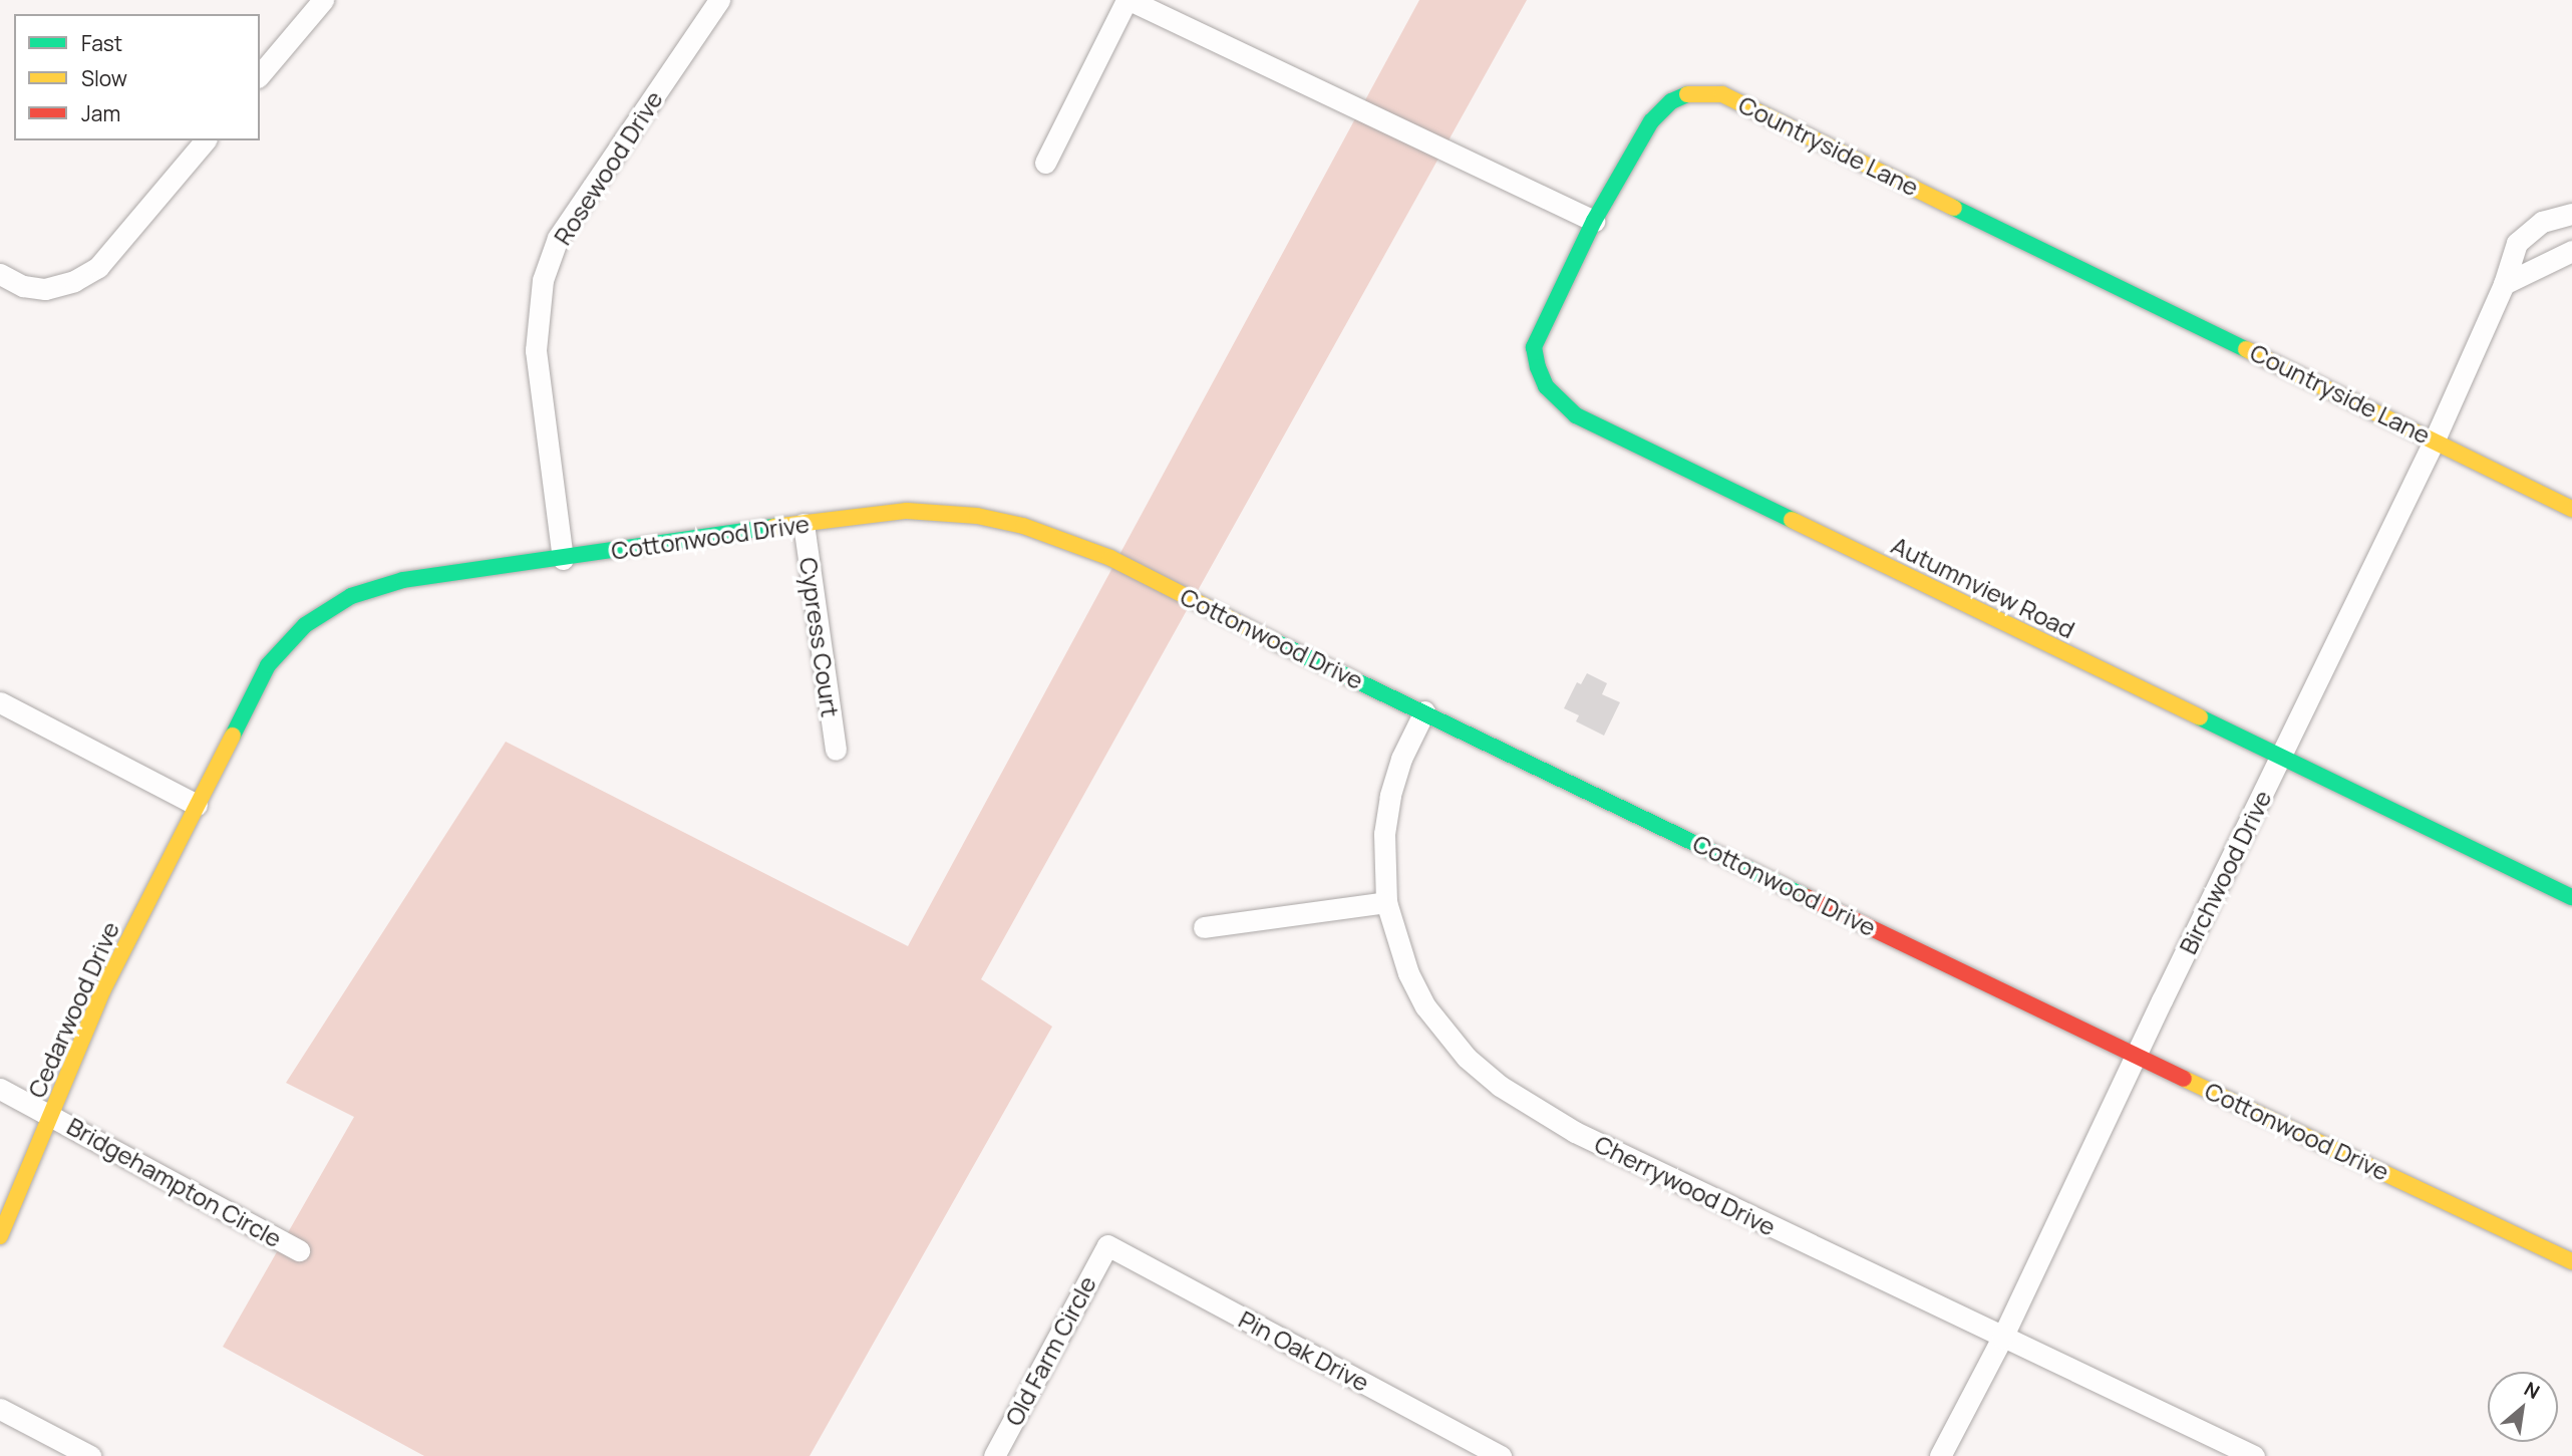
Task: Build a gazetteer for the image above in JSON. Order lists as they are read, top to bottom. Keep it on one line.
{"streets":{"street":["Countryside Lane","Rosewood Drive","Cottonwood Drive","Autumnview Road","Cypress Court","Birchwood Drive","Cedarwood Drive","Bridgehampton Circle","Cherrywood Drive","Old Farm Circle","Pin Oak Drive"]},"crossings":[["Countryside Lane","Autumnview Road"],["Countryside Lane","Birchwood Drive"],["Rosewood Drive","Cottonwood Drive"],["Cottonwood Drive","Cypress Court"],["Cottonwood Drive","Birchwood Drive"],["Cottonwood Drive","Cedarwood Drive"],["Cottonwood Drive","Cherrywood Drive"],["Autumnview Road","Birchwood Drive"],["Birchwood Drive","Cherrywood Drive"],["Cedarwood Drive","Bridgehampton Circle"],["Old Farm Circle","Pin Oak Drive"]],"legend":["Fast","Slow","Jam"],"north":"top right"}
